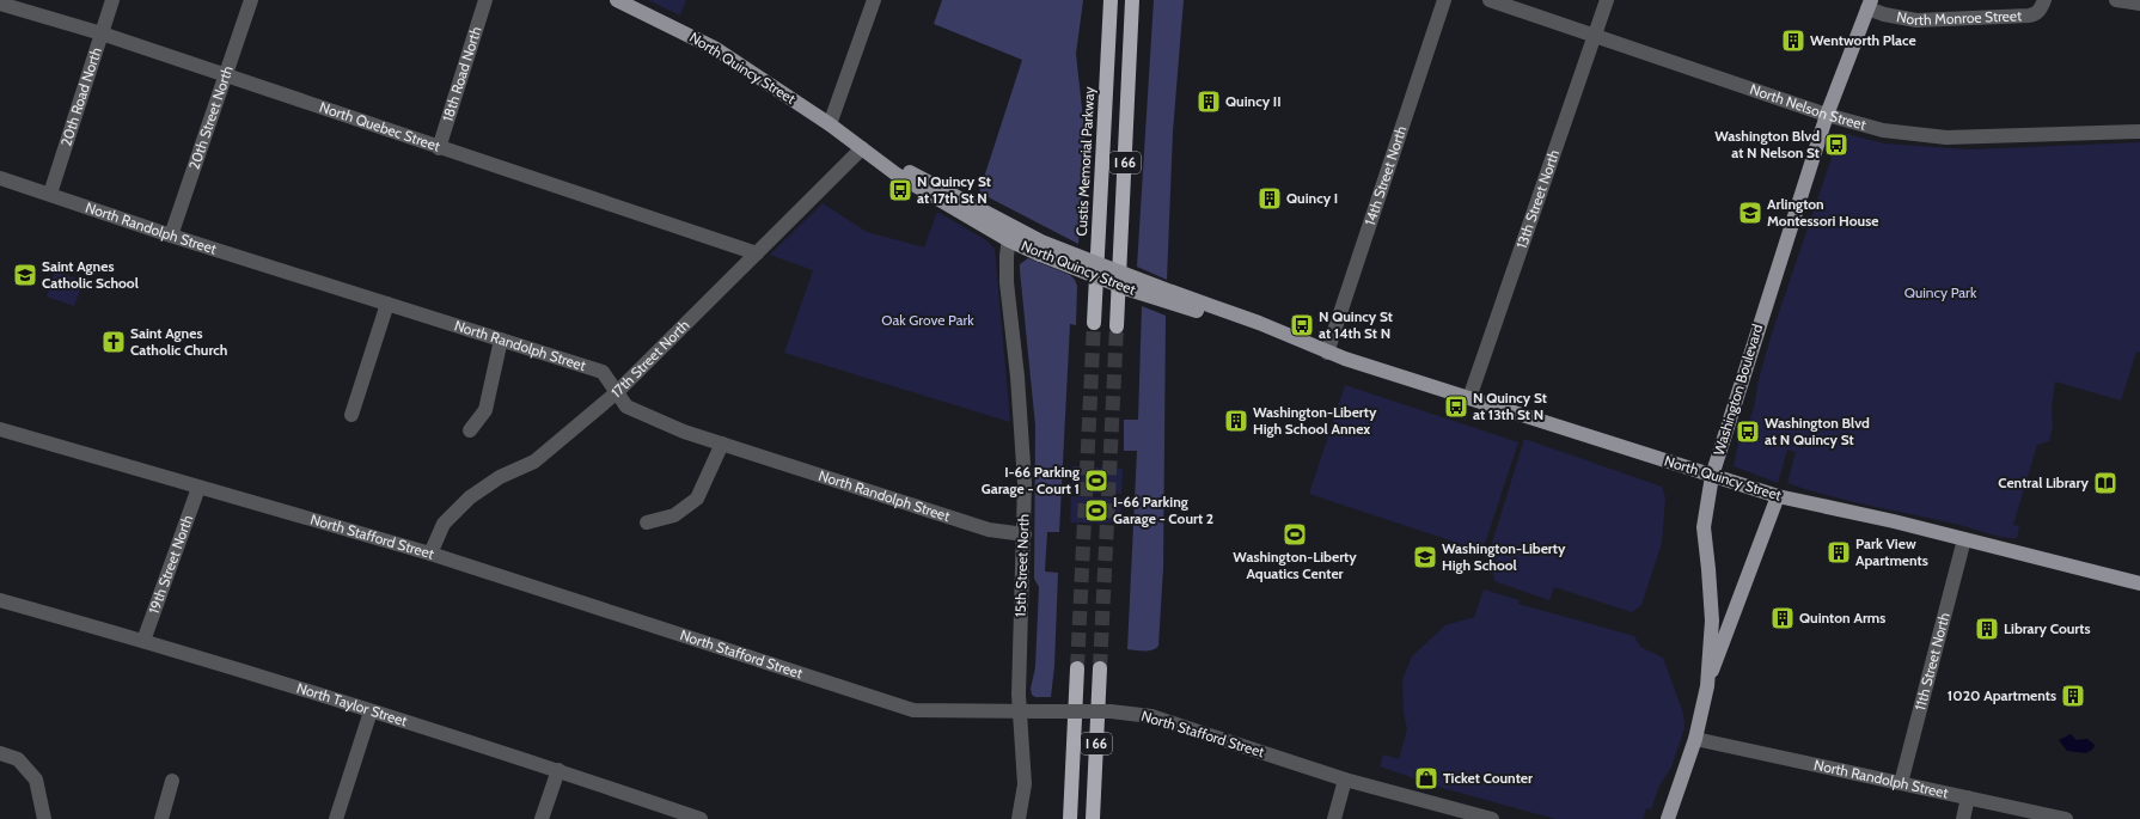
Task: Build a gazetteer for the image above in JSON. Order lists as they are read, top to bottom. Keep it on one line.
{"streets":{"highway":["Custis Memorial Parkway","I 66"],"main road":["North Quincy Street","Washington Boulevard"],"street":["North Monroe Street","18th Road North","20th Road North","North Nelson Street","20th Street North","North Quebec Street","14th Street North","13th Street North","North Randolph Street","17th Street North","North Stafford Street","19th Street North","15th Street North","11th Street North","North Taylor Street"]},"crossings":[["North Monroe Street","Washington Boulevard"],["North Quincy Street","14th Street North"],["North Quincy Street","13th Street North"],["North Quincy Street","17th Street North"],["North Quincy Street","Washington Boulevard"],["North Quincy Street","15th Street North"],["North Quincy Street","11th Street North"],["18th Road North","North Quebec Street"],["20th Road North","North Quebec Street"],["20th Road North","North Randolph Street"],["North Nelson Street","13th Street North"],["North Nelson Street","Washington Boulevard"],["20th Street North","North Quebec Street"],["20th Street North","North Randolph Street"],["North Quebec Street","17th Street North"],["North Randolph Street","17th Street North"],["North Randolph Street","Washington Boulevard"],["North Randolph Street","15th Street North"],["North Randolph Street","11th Street North"],["17th Street North","North Stafford Street"],["North Stafford Street","19th Street North"],["North Stafford Street","15th Street North"],["19th Street North","North Taylor Street"]],"parks":["Quincy Park","Oak Grove Park"],"places":{"building":["Wentworth Place","Quincy II","Quincy I","Washington-Liberty High School Annex","Park View Apartments","Quinton Arms","Library Courts","1020 Apartments"],"bus stop":["Washington Blvd at N Nelson St","N Quincy St at 17th St N","N Quincy St at 14th St N","N Quincy St at 13th St N","Washington Blvd at N Quincy St"],"school or university":["Arlington Montessori House","Saint Agnes Catholic School","Washington-Liberty High School"],"church":["Saint Agnes Catholic Church"],"sports":["I-66 Parking Garage - Court 1","I-66 Parking Garage - Court 2","Washington-Liberty Aquatics Center"],"library":["Central Library"],"shop":["Ticket Counter"]}}
